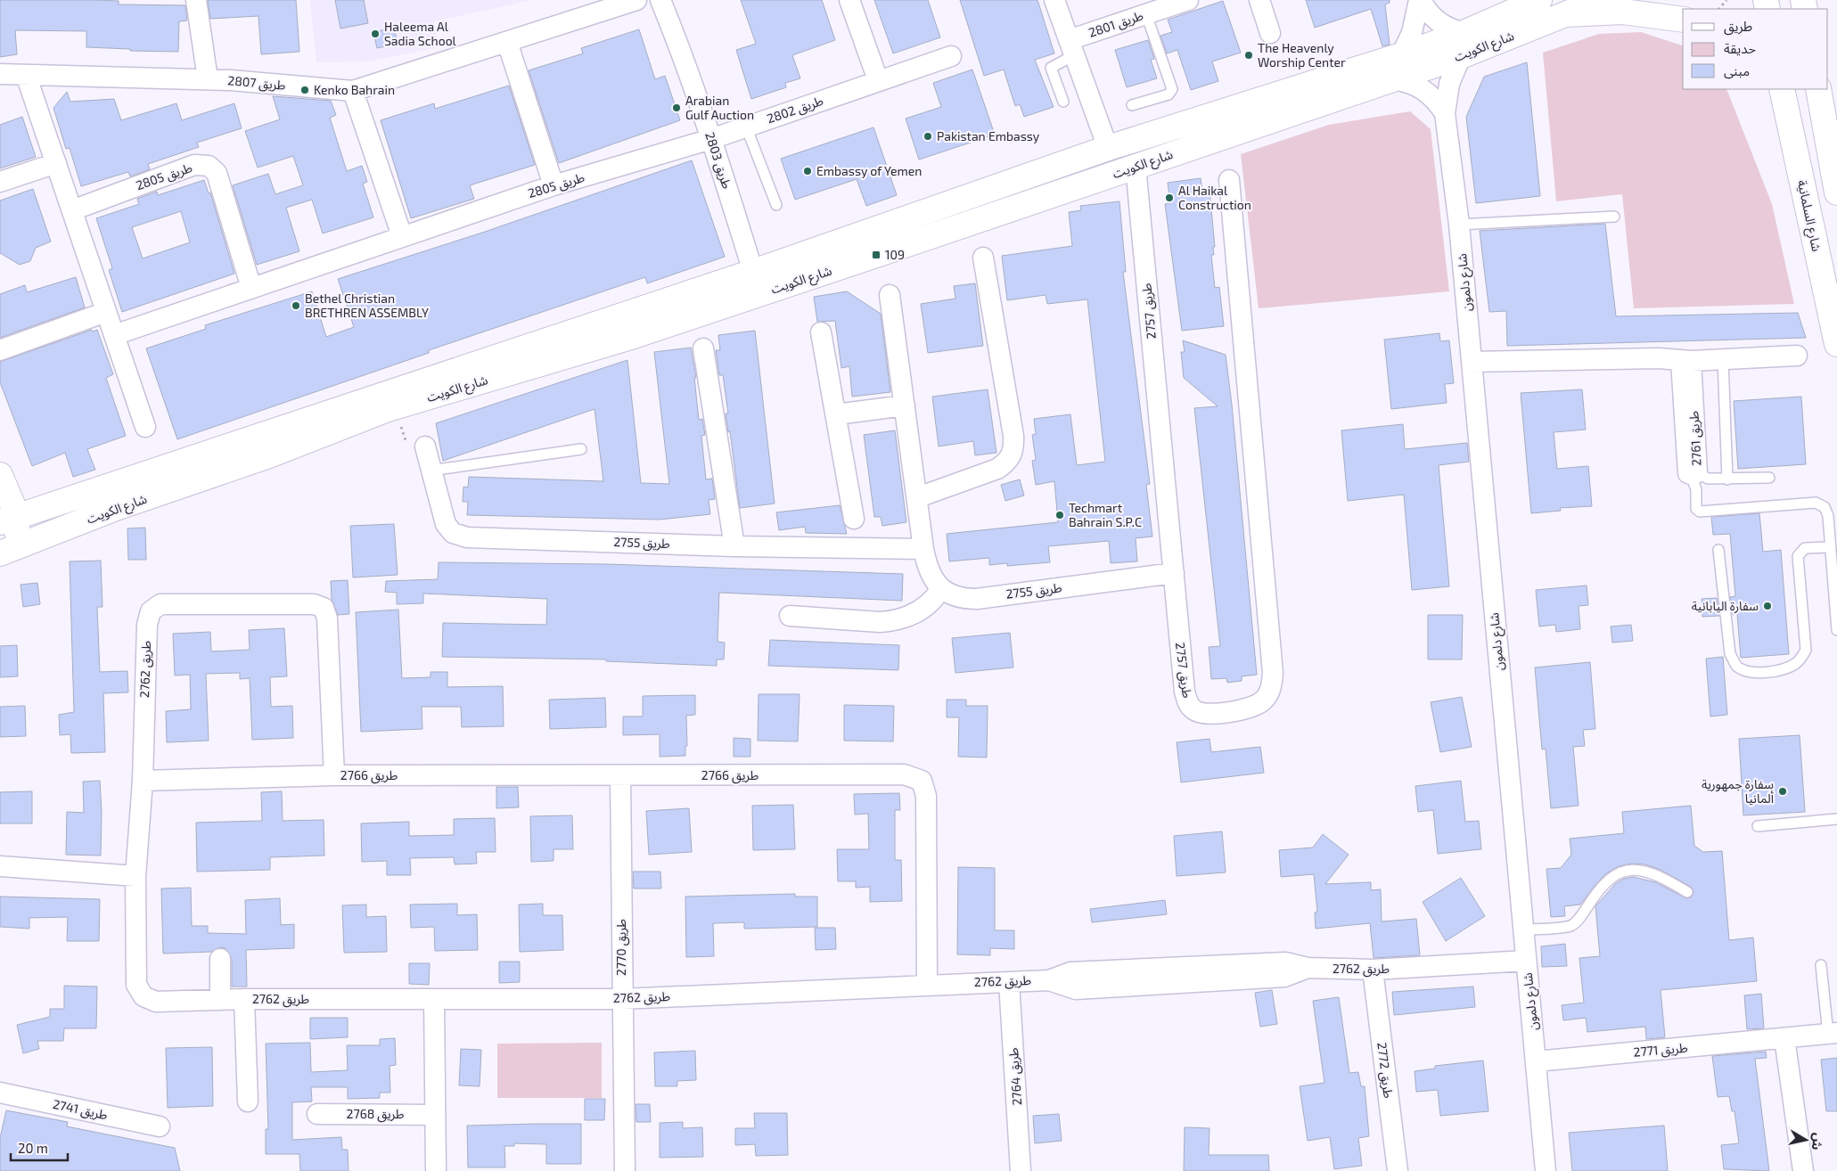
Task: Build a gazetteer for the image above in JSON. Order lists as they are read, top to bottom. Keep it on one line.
{"streets":{"main road":["شارع الكويت","شارع السلمانية"],"street":["طريق 2801","طريق 2807","طريق 2802","طريق 2803","طريق 2805","شارع دلمون","طريق 2757","طريق 2761","طريق 2755","طريق 2762","طريق 2766","طريق 2770","طريق 2771","طريق 2772","طريق 2764","طريق 2741","طريق 2768"]},"crossings":[["شارع الكويت","طريق 2803"],["شارع الكويت","شارع دلمون"],["شارع الكويت","طريق 2757"],["طريق 2802","طريق 2803"],["طريق 2802","طريق 2805"],["طريق 2803","طريق 2805"],["شارع دلمون","طريق 2762"],["شارع دلمون","طريق 2771"],["طريق 2757","طريق 2755"],["طريق 2762","طريق 2766"],["طريق 2762","طريق 2770"],["طريق 2762","طريق 2772"],["طريق 2762","طريق 2764"],["طريق 2766","طريق 2770"]],"places":{"other":["Haleema Al Sadia School","The Heavenly Worship Center","Kenko Bahrain","Arabian Gulf Auction","Pakistan Embassy","Embassy of Yemen","Al Haikal Construction","Bethel Christian BRETHREN ASSEMBLY","Techmart Bahrain S.P.C","سفارة اليابانية","سفارة جمهورية ألمانيا"],"transit":["109"]},"legend":["طريق","حديقة","مبنى"],"scale_bar":"20 m","north":"right"}
